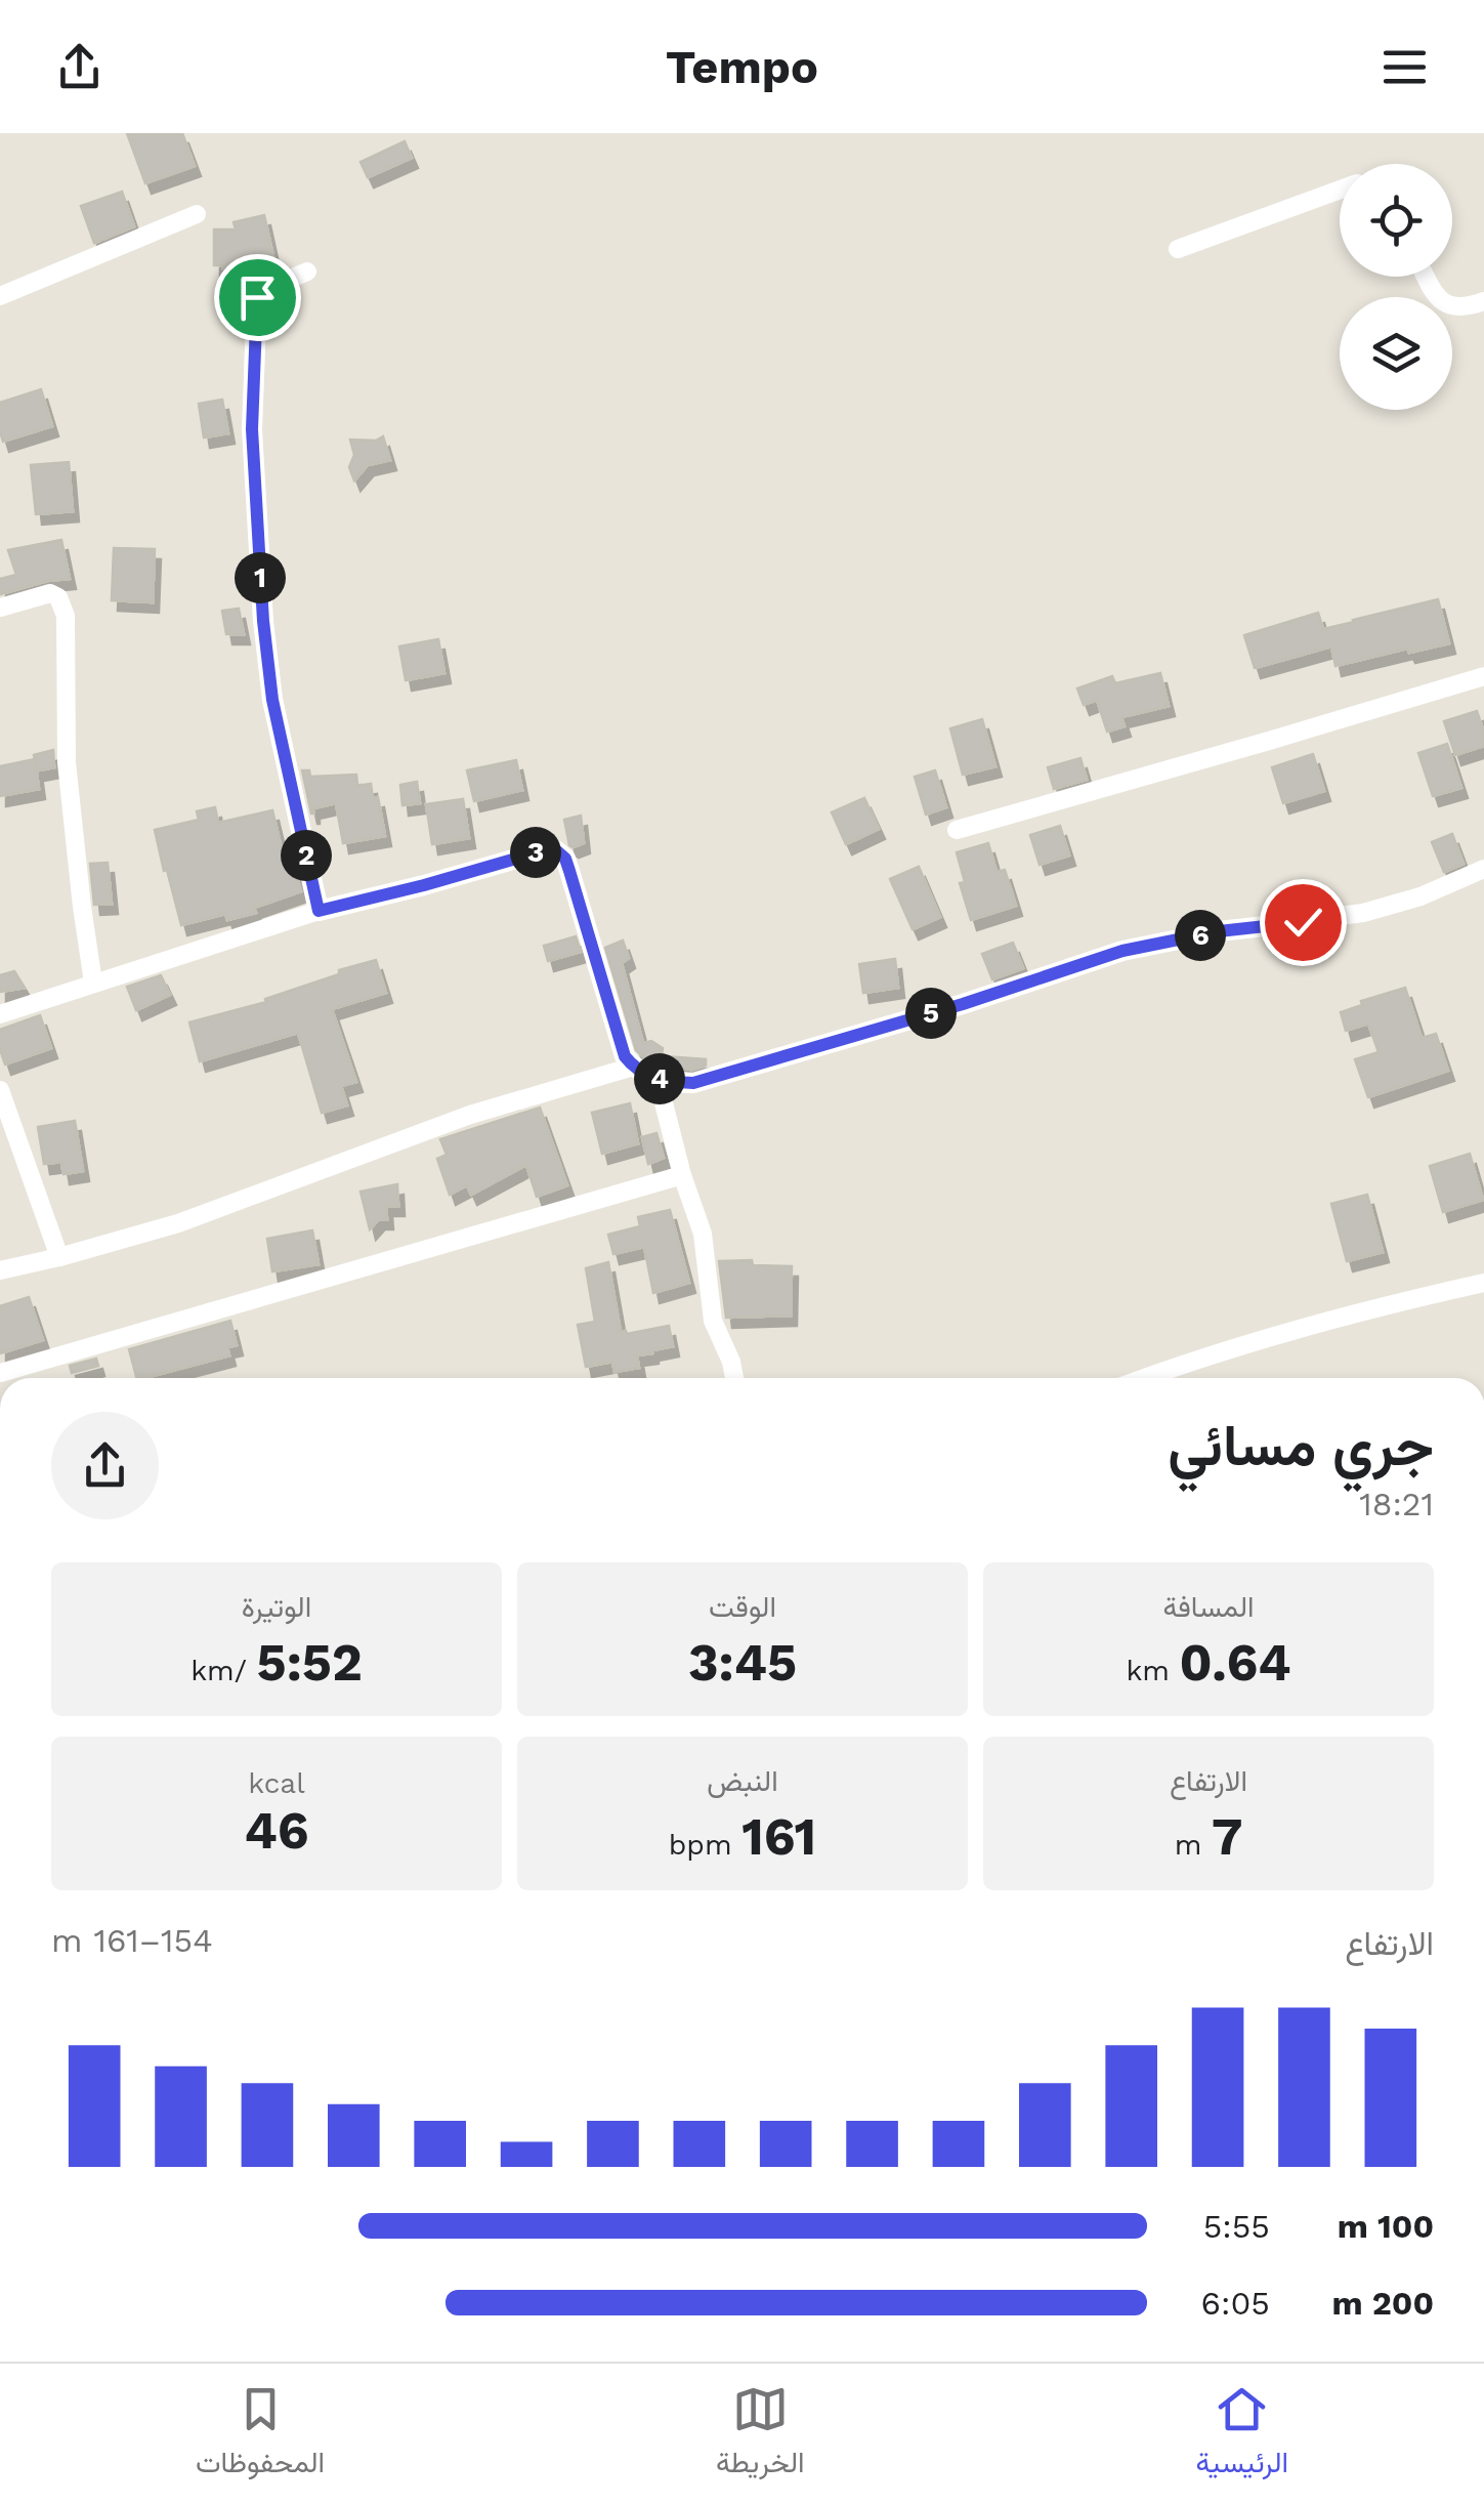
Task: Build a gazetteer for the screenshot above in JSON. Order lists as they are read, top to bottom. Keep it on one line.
{"page":{"header":"Tempo","pins":["1","3","2","6","5","4"],"heading":["جري مسائي","18:21"],"stats":[["المسافة","0.64 km"],["الوقت","3:45"],["الوتيرة","5:52 /km"],["الارتفاع","7 m"],["النبض","161 bpm"],["kcal","46"]],"chart":["الارتفاع","154–161 m"],"list":[{"name":"100 m","note":"5:55"},{"name":"200 m","note":"6:05"}],"tabs":["الرئيسية","الخريطة","المحفوظات"]}}
